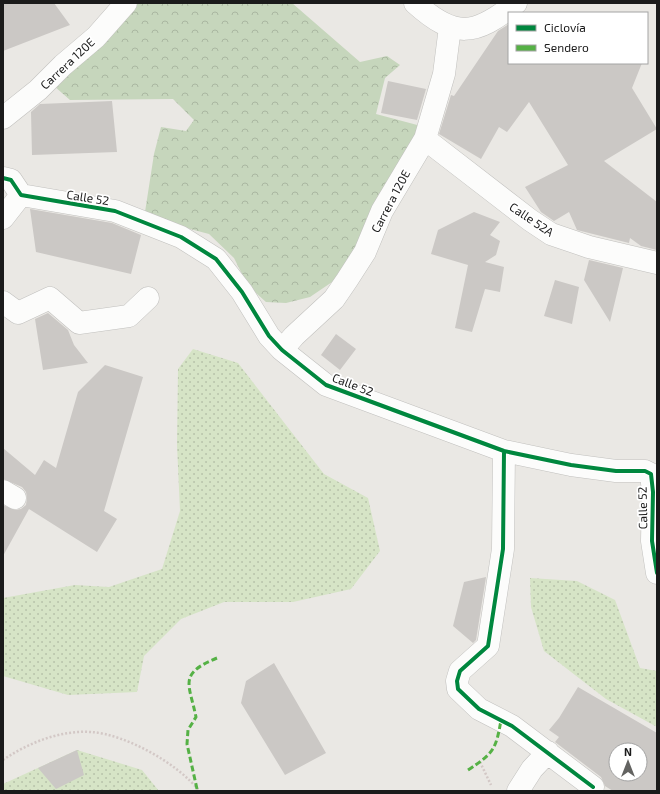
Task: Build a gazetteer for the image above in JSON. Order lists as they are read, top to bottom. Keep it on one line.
{"streets":{"street":["Carrera 120E","Calle 52","Calle 52A"]},"crossings":[["Carrera 120E","Calle 52"],["Carrera 120E","Calle 52A"]],"legend":["Ciclovía","Sendero"],"north":"top"}
